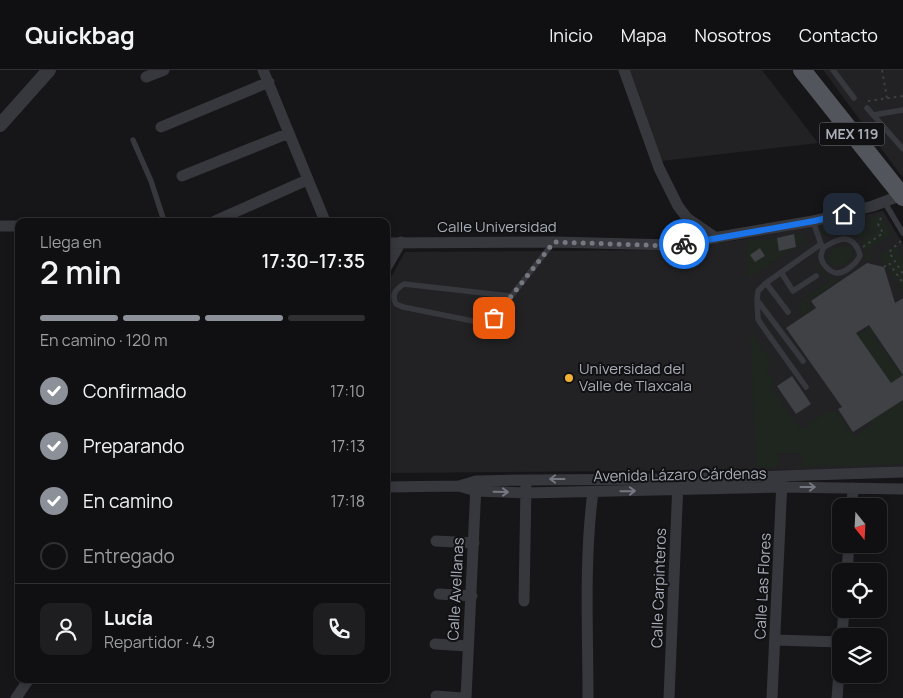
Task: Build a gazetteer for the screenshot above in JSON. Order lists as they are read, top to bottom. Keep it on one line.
{"streets":{"main road":["MEX 119"],"street":["Calle Universidad","Avenida Lázaro Cárdenas","Calle Las Flores","Calle Carpinteros","Calle Avellanas"]},"crossings":[["MEX 119","Calle Universidad"],["Avenida Lázaro Cárdenas","Calle Las Flores"],["Avenida Lázaro Cárdenas","Calle Carpinteros"],["Avenida Lázaro Cárdenas","Calle Avellanas"]],"places":["Universidad del Valle de Tlaxcala"],"north":"bottom","page":{"header":"Quickbag","nav":["Inicio","Mapa","Nosotros","Contacto"],"heading":["2 min","Llega en","17:30–17:35"],"panel":["Lucía","Repartidor · 4.9"],"bar":"En camino · 120 m","list":[["Confirmado","17:10"],["Preparando","17:13"],["En camino","17:18"],"Entregado"]}}
